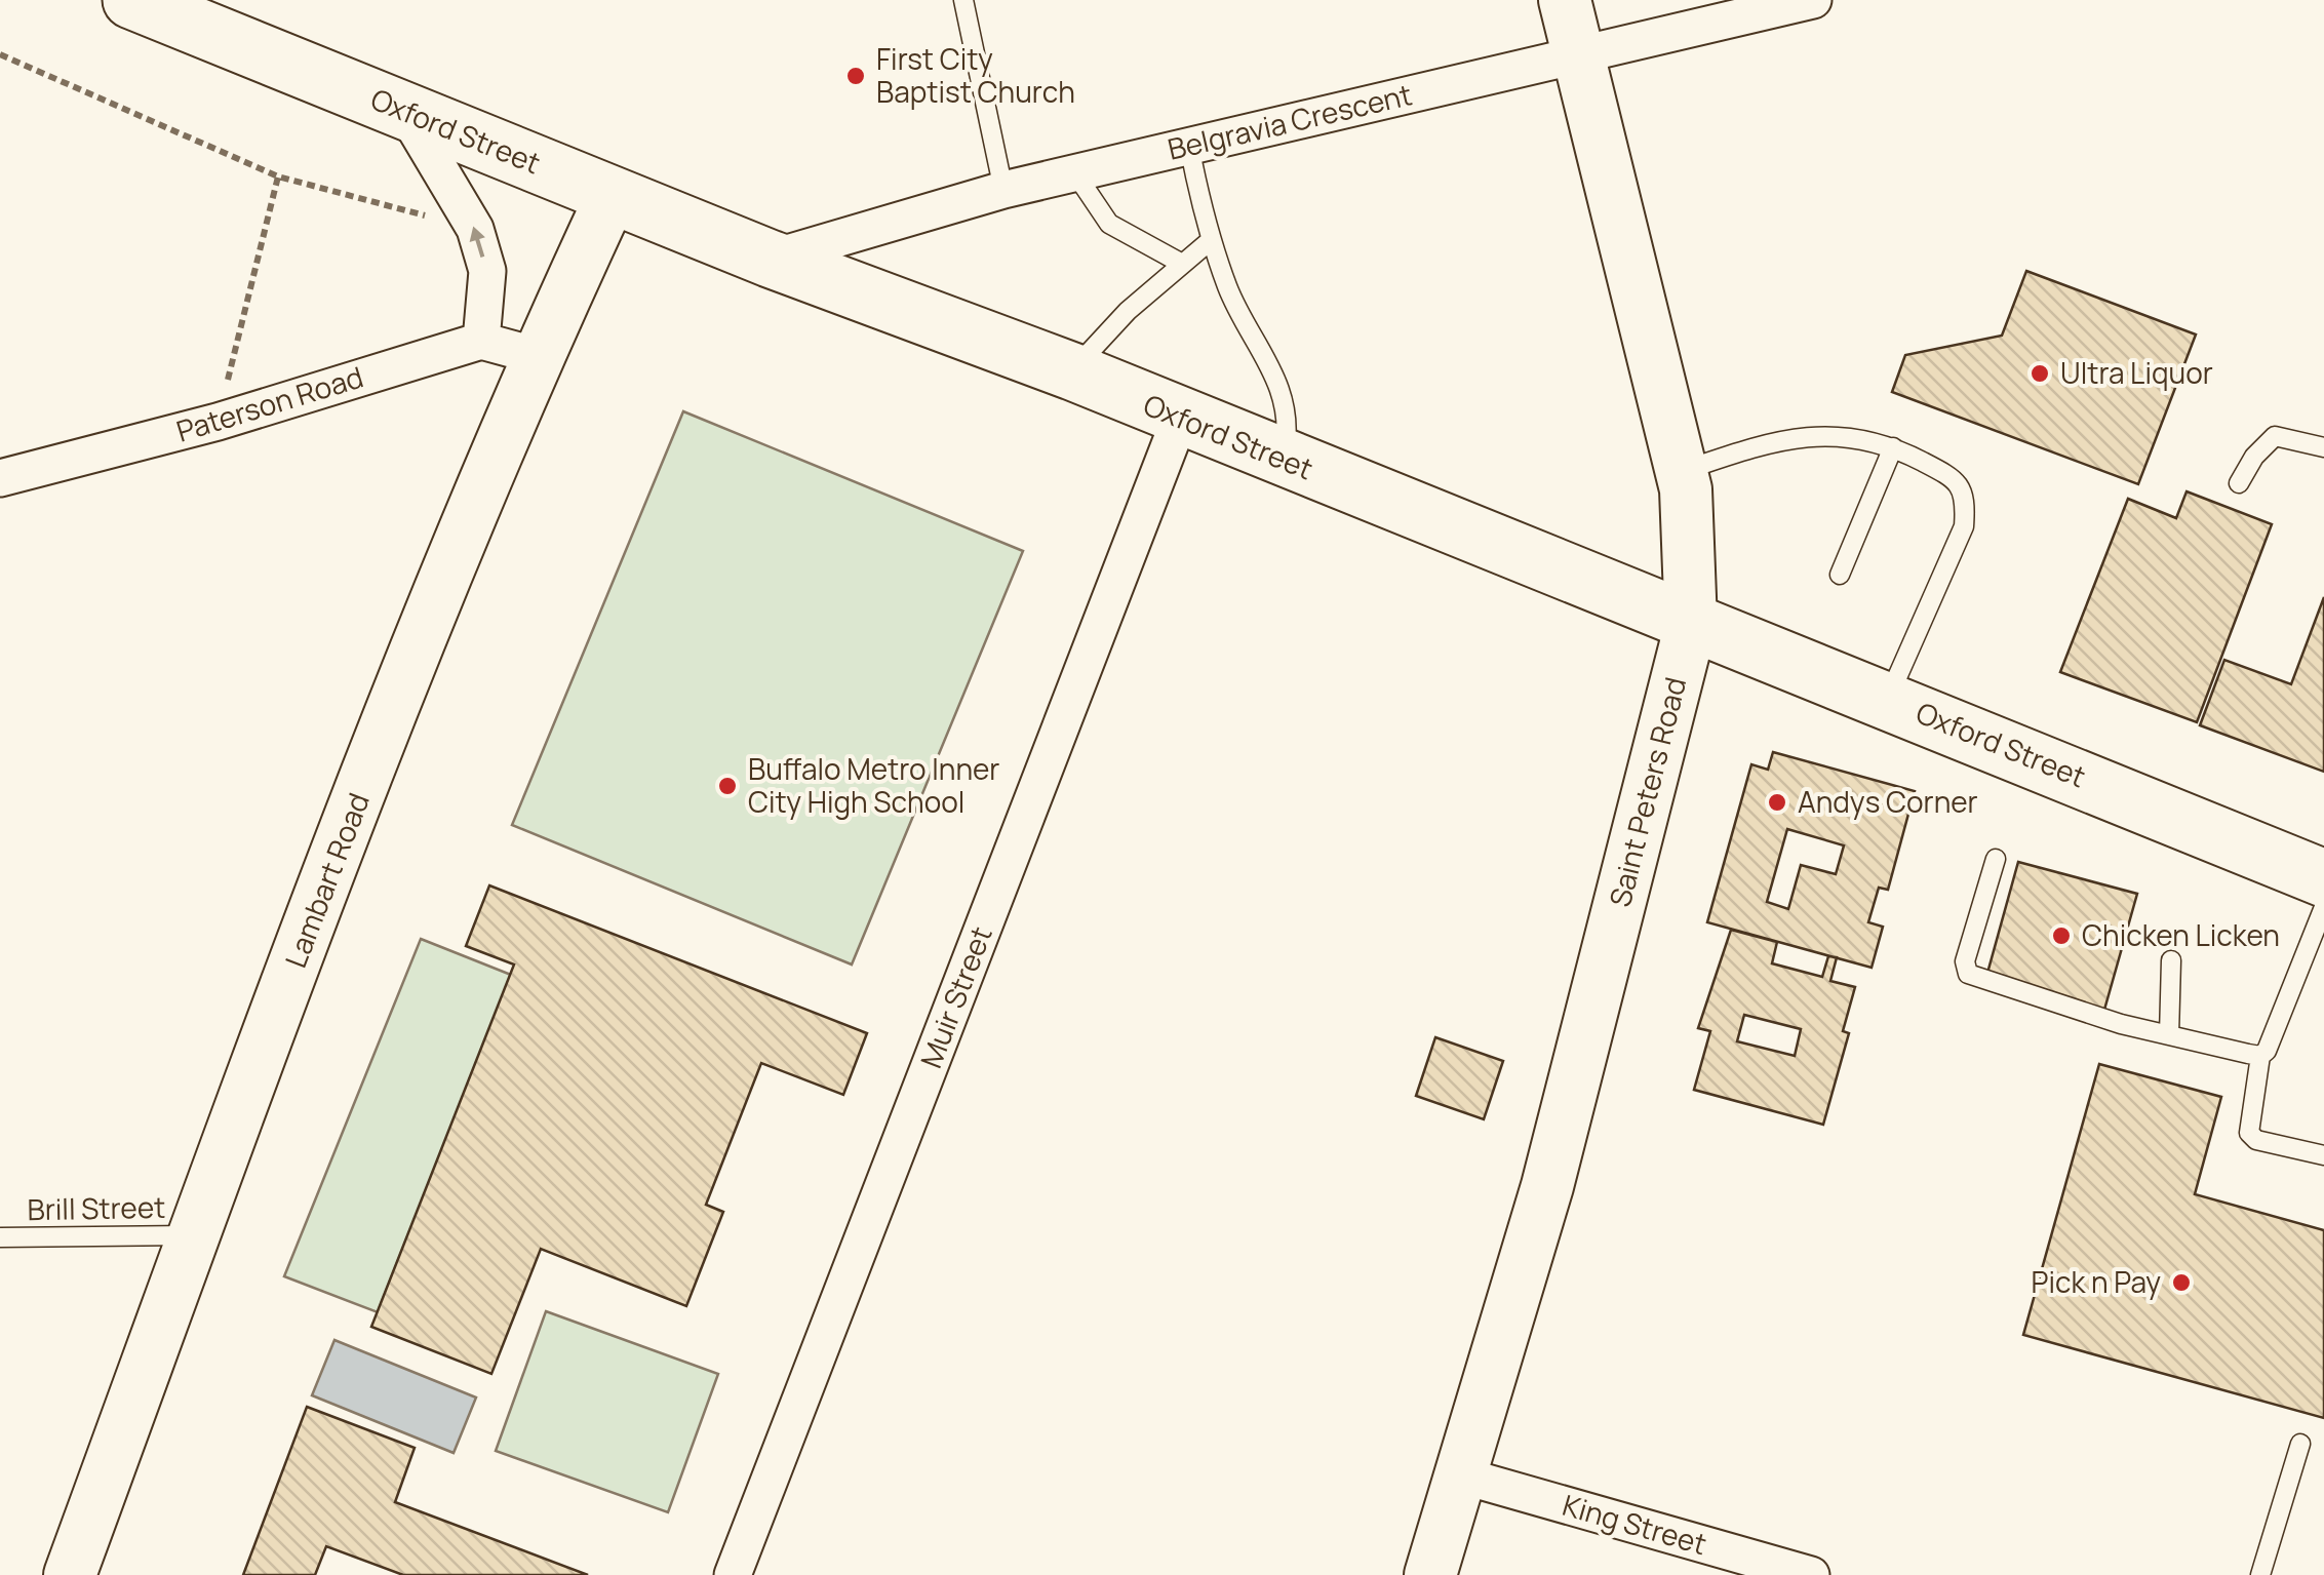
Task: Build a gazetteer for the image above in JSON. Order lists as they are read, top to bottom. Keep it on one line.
{"streets":{"main road":["Oxford Street"],"street":["Belgravia Crescent","Paterson Road","Saint Peters Road","Lambart Road","Muir Street","King Street"],"lane":["Brill Street"]},"crossings":[["Belgravia Crescent","Oxford Street"],["Belgravia Crescent","Saint Peters Road"],["Oxford Street","Saint Peters Road"],["Oxford Street","Lambart Road"],["Oxford Street","Muir Street"],["Saint Peters Road","King Street"],["Lambart Road","Brill Street"]],"places":["First City Baptist Church","Ultra Liquor","Buffalo Metro Inner City High School","Andys Corner","Chicken Licken","Pick n Pay"]}
